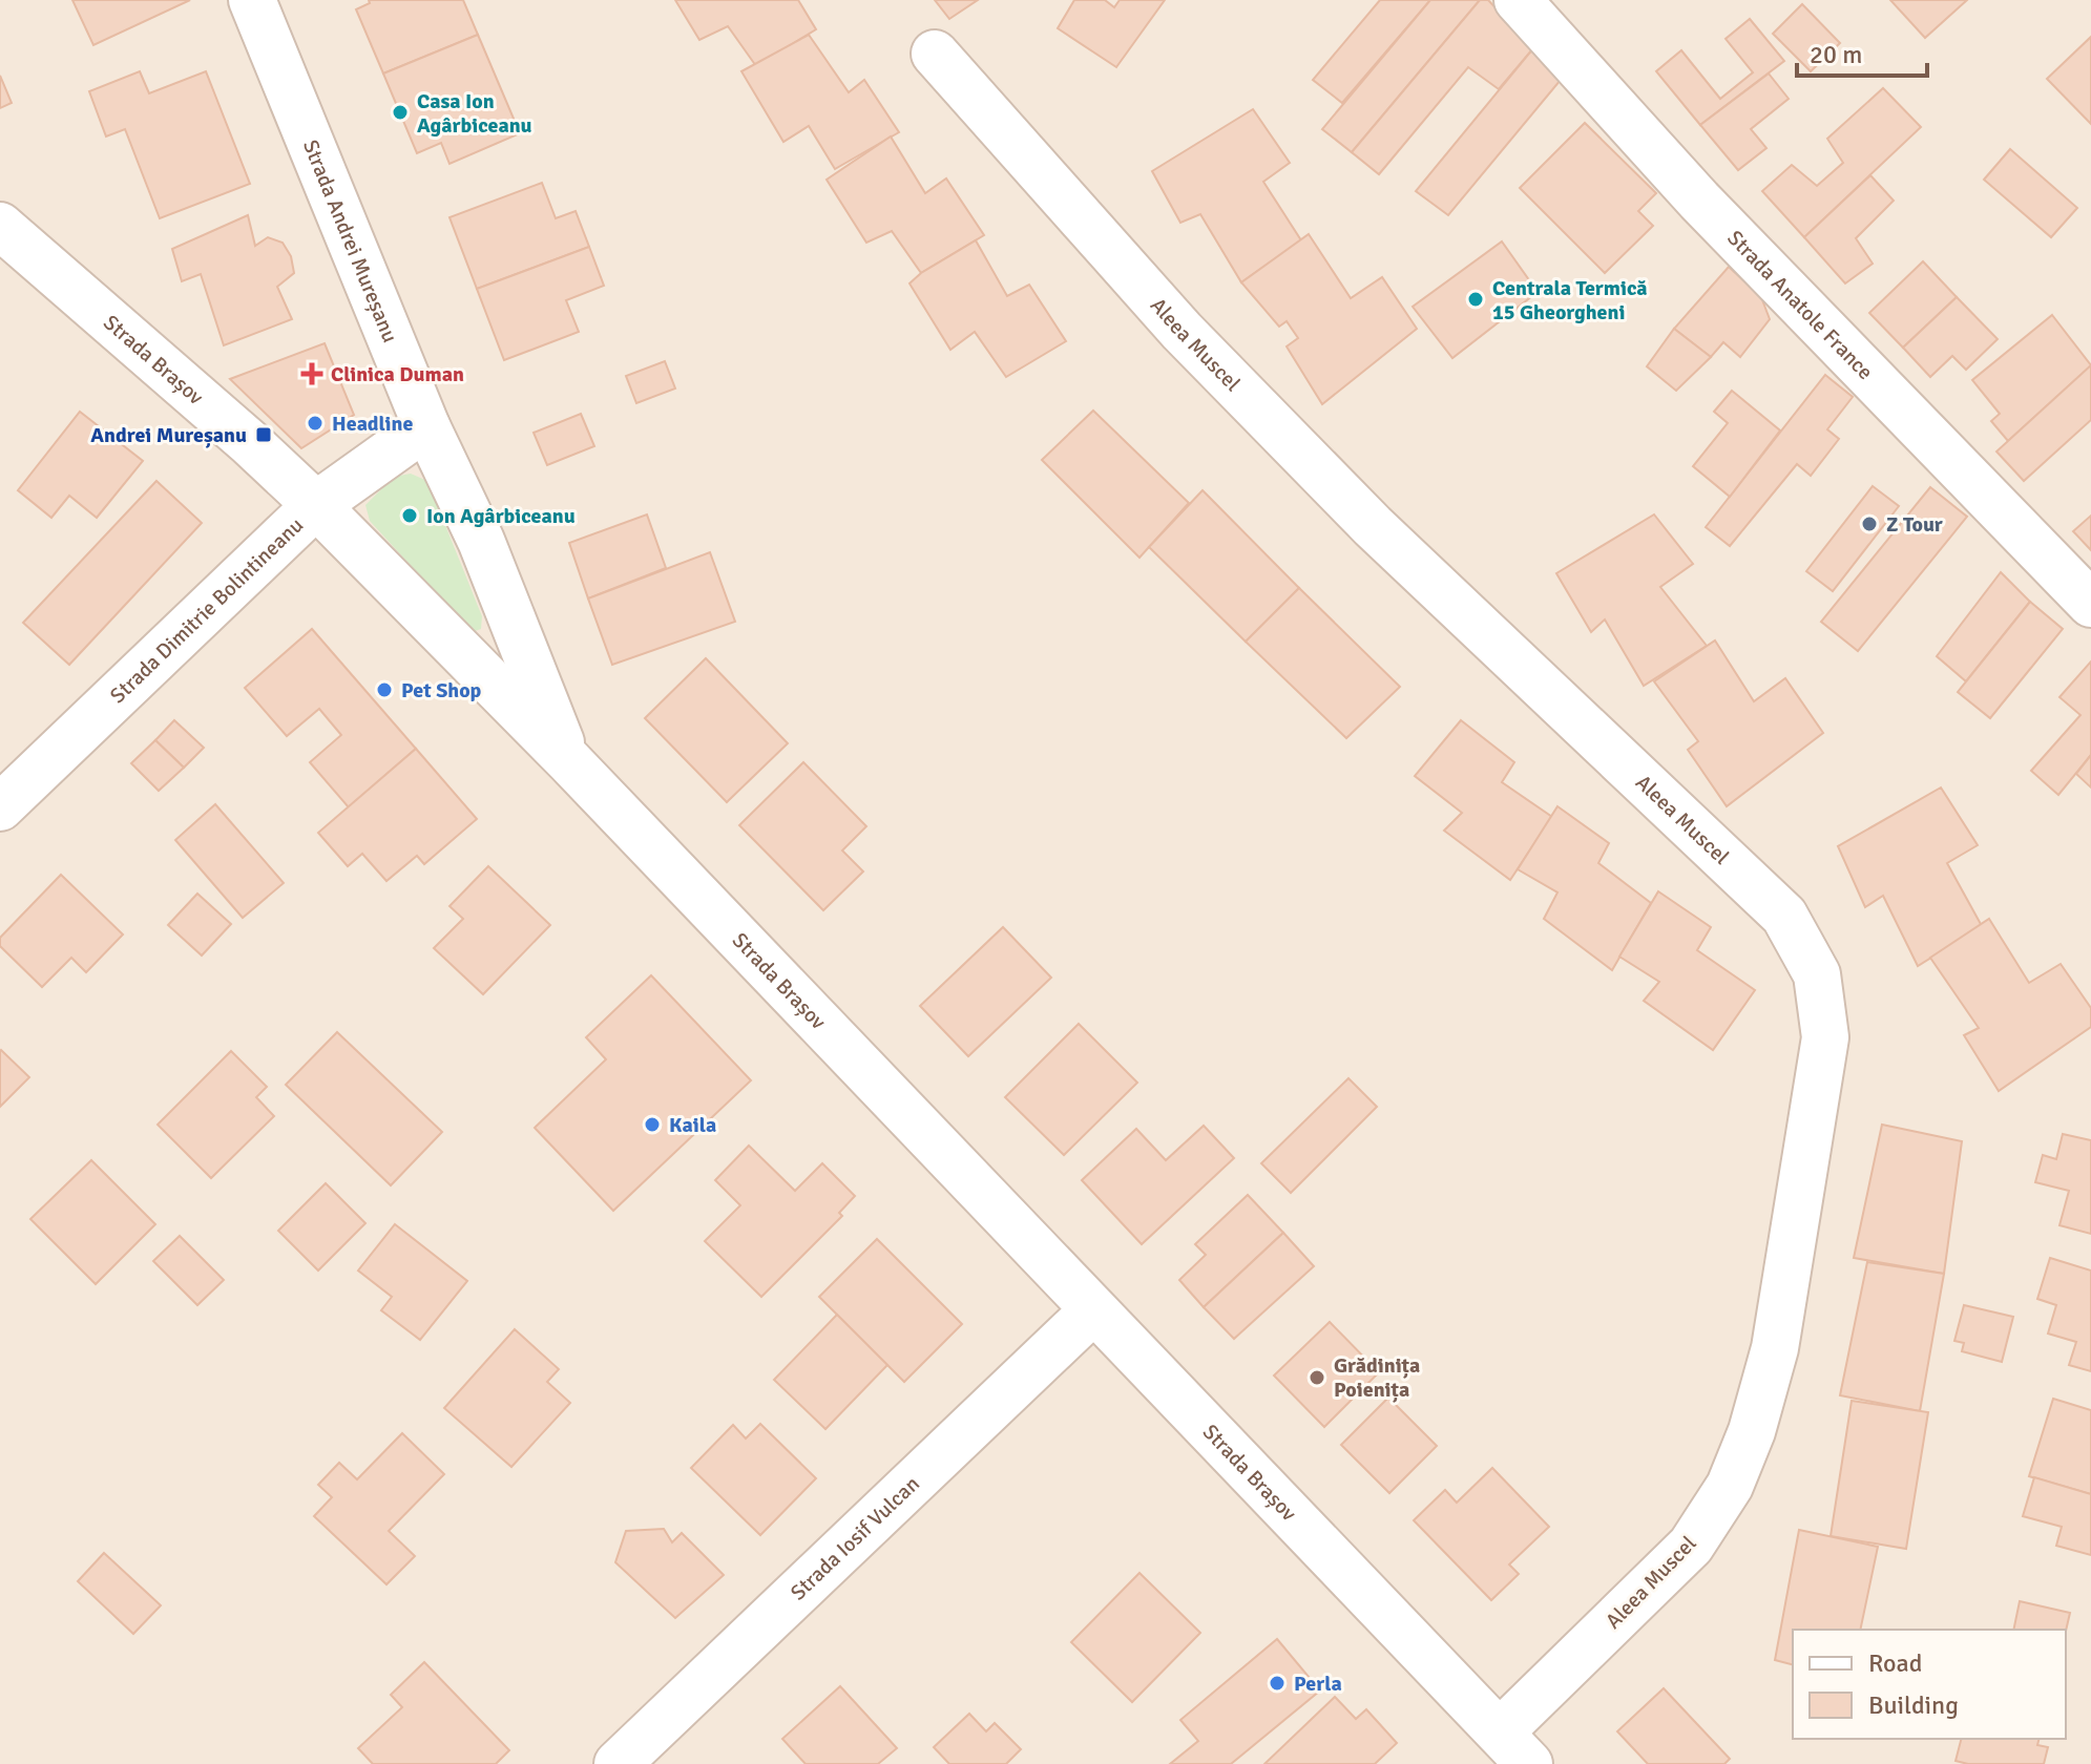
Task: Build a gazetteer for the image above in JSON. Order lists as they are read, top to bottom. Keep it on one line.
{"streets":{"street":["Strada Andrei Mureșanu","Strada Anatole France","Aleea Muscel","Strada Brașov","Strada Dimitrie Bolintineanu","Strada Iosif Vulcan"]},"crossings":[["Strada Andrei Mureșanu","Strada Brașov"],["Strada Andrei Mureșanu","Strada Dimitrie Bolintineanu"],["Aleea Muscel","Strada Brașov"],["Strada Brașov","Strada Dimitrie Bolintineanu"],["Strada Brașov","Strada Iosif Vulcan"]],"places":{"other":["Casa Ion Agârbiceanu","Centrala Termică 15 Gheorgheni","Headline","Ion Agârbiceanu","Z Tour","Pet Shop","Kaila","Grădinița Poienița","Perla"],"health":["Clinica Duman"],"transit":["Andrei Mureșanu"]},"legend":["Road","Building"],"scale_bar":"20 m"}
